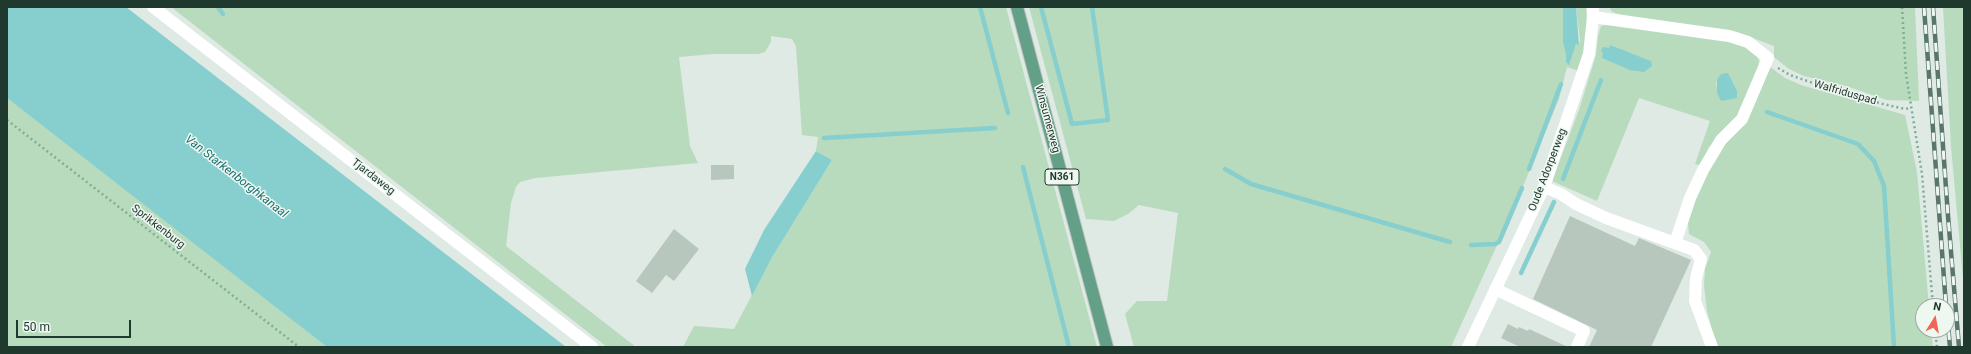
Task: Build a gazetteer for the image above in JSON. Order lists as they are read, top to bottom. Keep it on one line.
{"streets":{"main road":["Winsumerweg","N361"],"street":["Oude Adorperweg","Tjardaweg"],"path":["Walfriduspad","Sprikkenburg"]},"water":["Van Starkenborghkanaal"],"scale_bar":"50 m","north":"top"}
